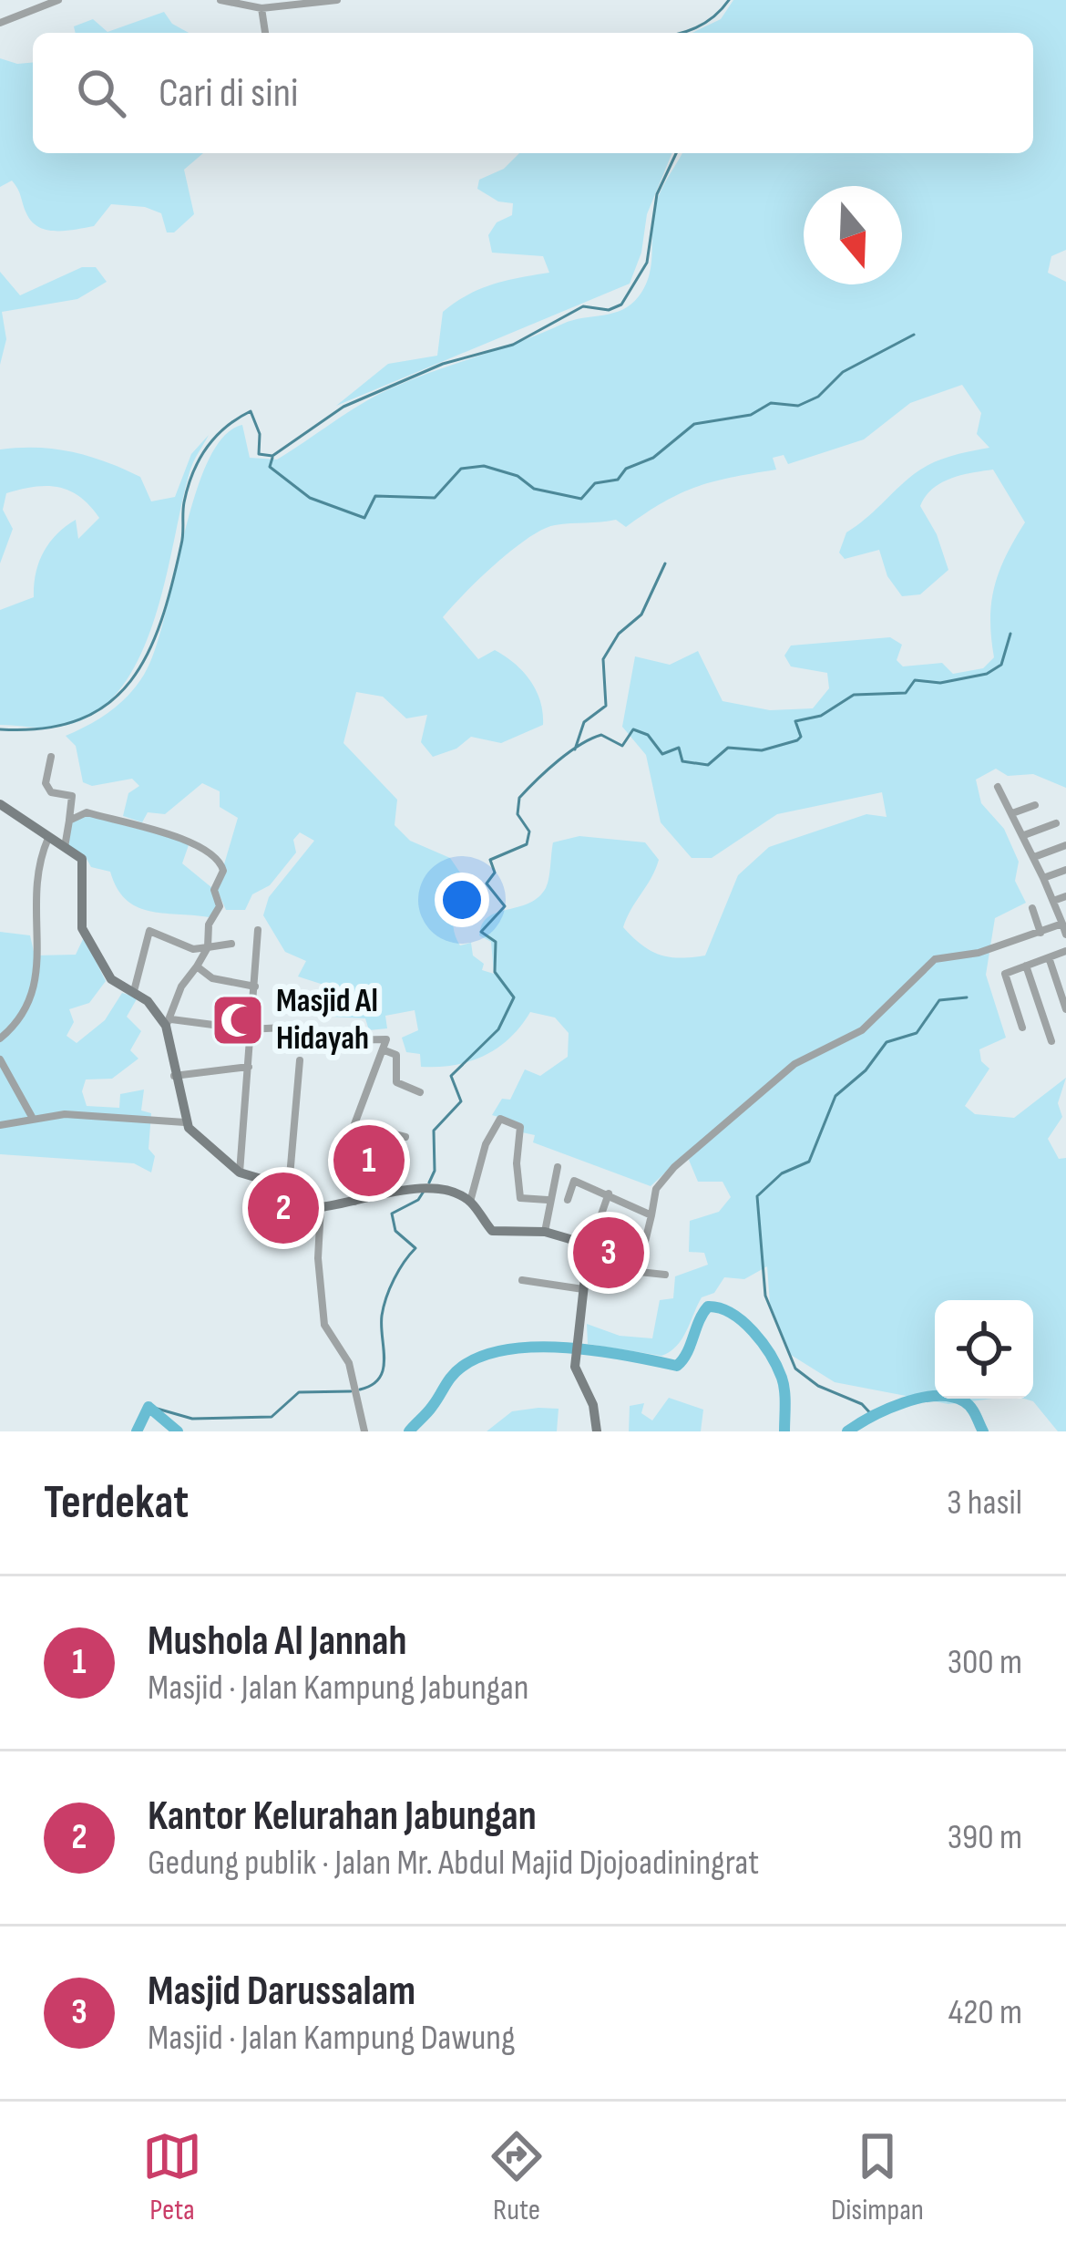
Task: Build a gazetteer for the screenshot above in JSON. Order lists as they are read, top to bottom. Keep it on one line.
{"places":{"mosque":["Masjid Al Hidayah"]},"north":"bottom","page":{"search":"Cari di sini","pins":["1","2","3"],"heading":["Terdekat","3 hasil"],"list":[{"mark":"1","name":"Mushola Al Jannah","note":"Masjid · Jalan Kampung Jabungan","value":"300 m"},{"mark":"2","name":"Kantor Kelurahan Jabungan","note":"Gedung publik · Jalan Mr. Abdul Majid Djojoadiningrat","value":"390 m"},{"mark":"3","name":"Masjid Darussalam","note":"Masjid · Jalan Kampung Dawung","value":"420 m"}],"nav":["Peta","Rute","Disimpan"]}}
